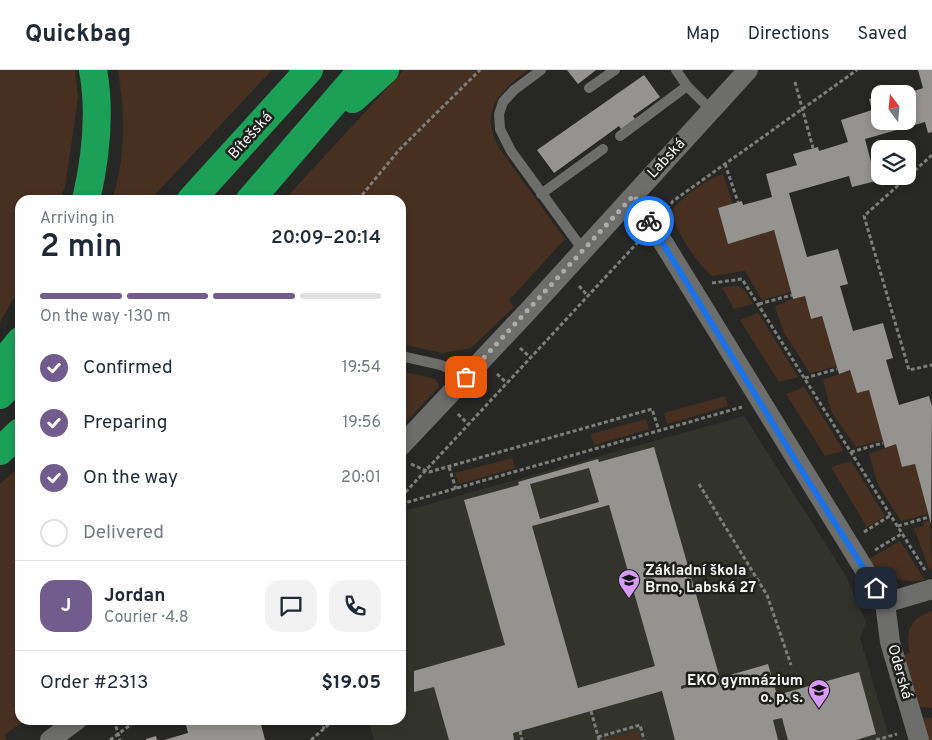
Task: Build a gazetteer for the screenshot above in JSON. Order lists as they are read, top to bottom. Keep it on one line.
{"streets":{"highway":["Bítešská"],"street":["Labská","Oderská"]},"crossings":[["Labská","Oderská"]],"places":{"school or university":["Základní škola Brno, Labská 27","EKO gymnázium o. p. s."]},"north":"top","page":{"header":"Quickbag","nav":["Map","Directions","Saved"],"heading":["2 min","Arriving in","20:09–20:14"],"panel":["Jordan","Courier · 4.8","Order #2313","$19.05"],"bar":"On the way · 130 m","list":[["Confirmed","19:54"],["Preparing","19:56"],["On the way","20:01"],"Delivered"],"round":"J"}}
